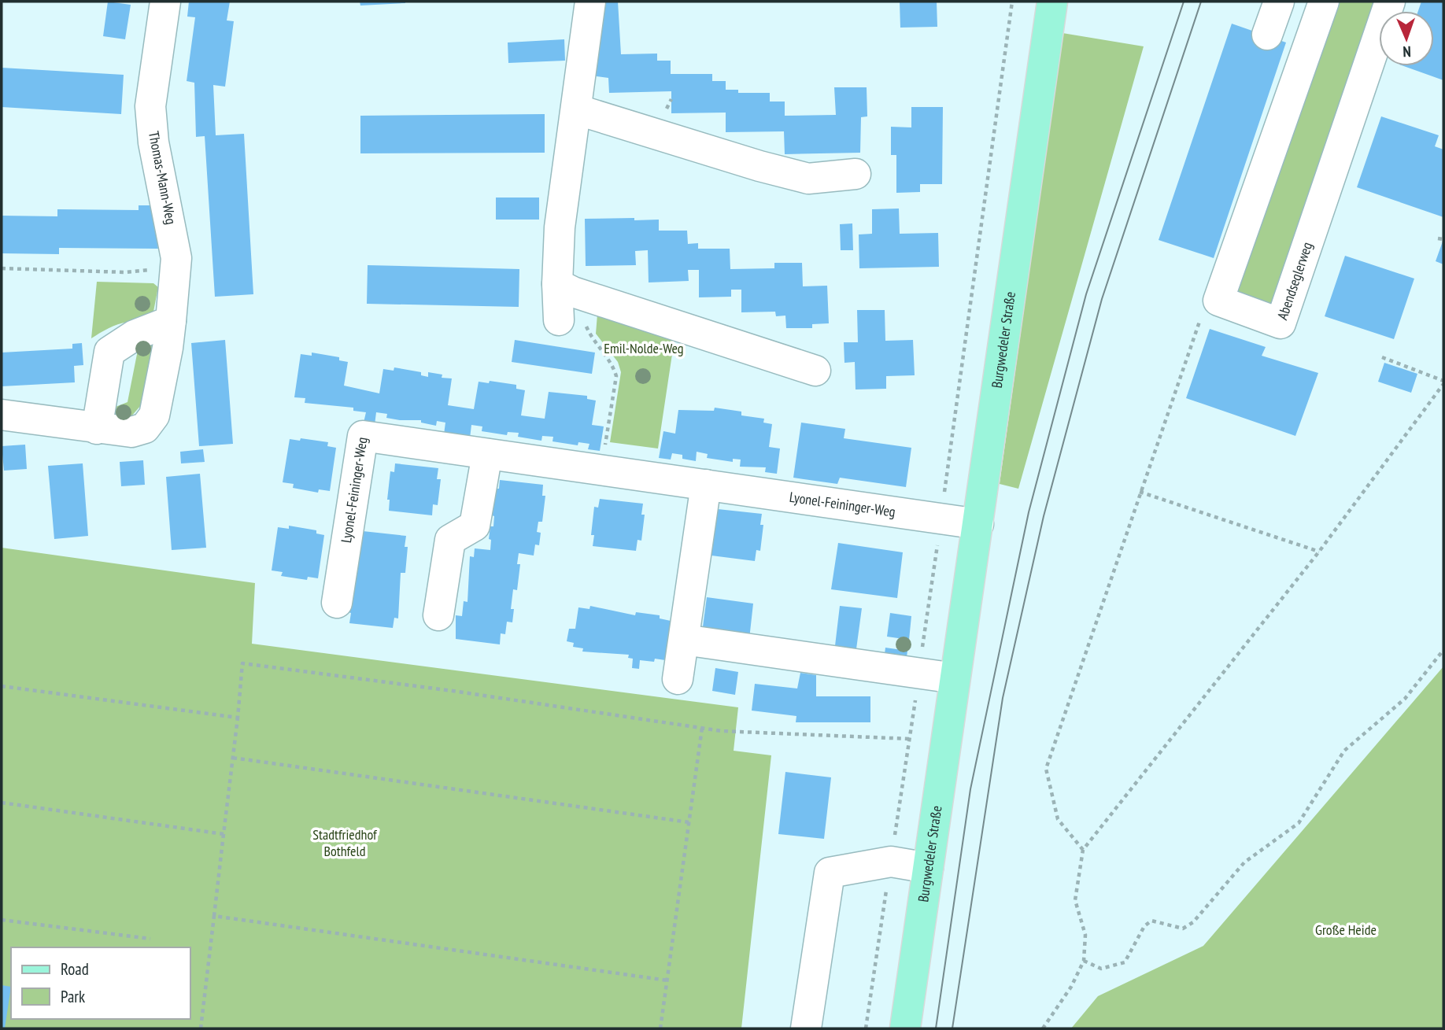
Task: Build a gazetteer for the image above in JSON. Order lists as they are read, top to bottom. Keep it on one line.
{"streets":{"main road":["Burgwedeler Straße"],"street":["Thomas-Mann-Weg","Abendseglerweg","Lyonel-Feininger-Weg"]},"crossings":[["Burgwedeler Straße","Lyonel-Feininger-Weg"]],"parks":["Emil-Nolde-Weg","Stadtfriedhof Bothfeld","Große Heide"],"legend":["Road","Park"],"north":"bottom"}
